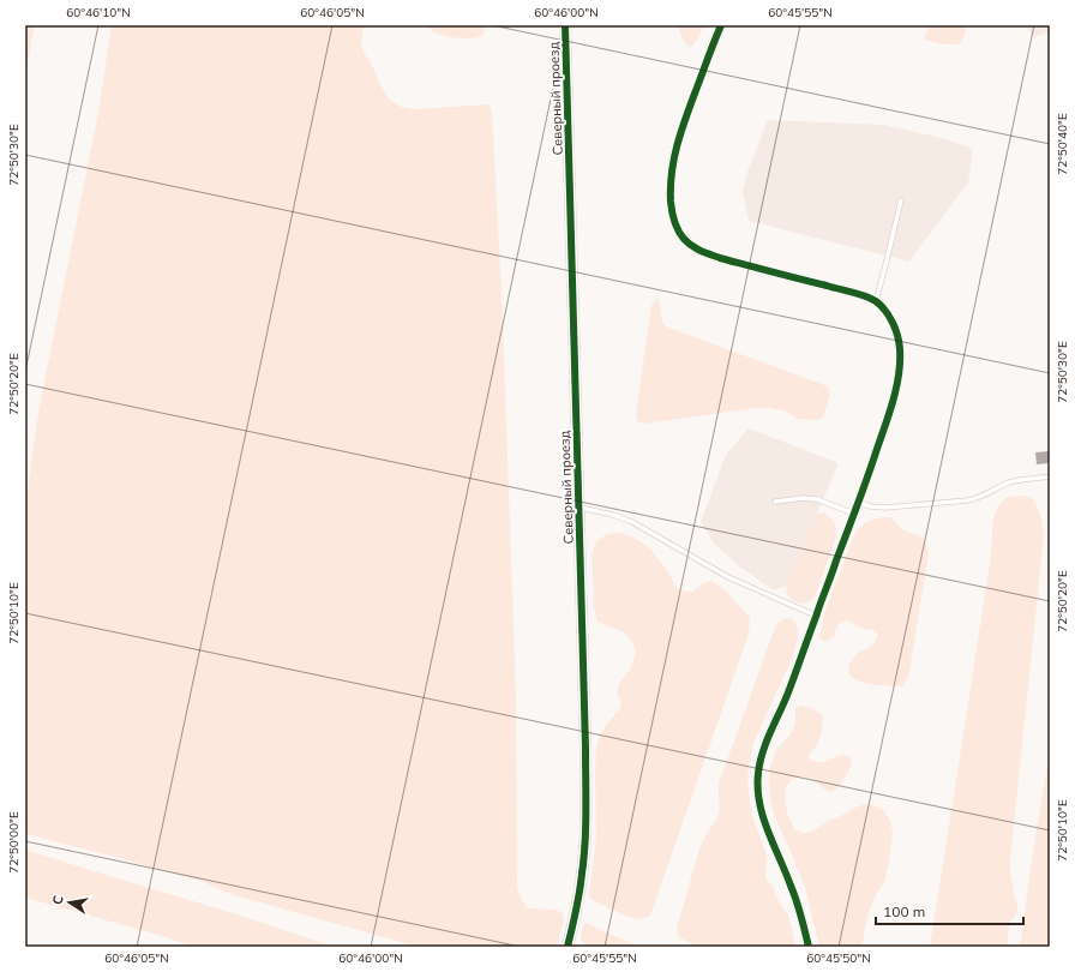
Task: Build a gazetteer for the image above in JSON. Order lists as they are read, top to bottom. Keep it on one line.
{"streets":{"street":["Северный проезд"]},"scale_bar":"100 m","north":"left","coordinates":["60°46'10\"N","60°46'05\"N","60°46'00\"N","60°45'55\"N","72°50'40\"E","72°50'30\"E","72°50'20\"E","72°50'10\"E","72°50'00\"E","60°45'50\"N"]}
